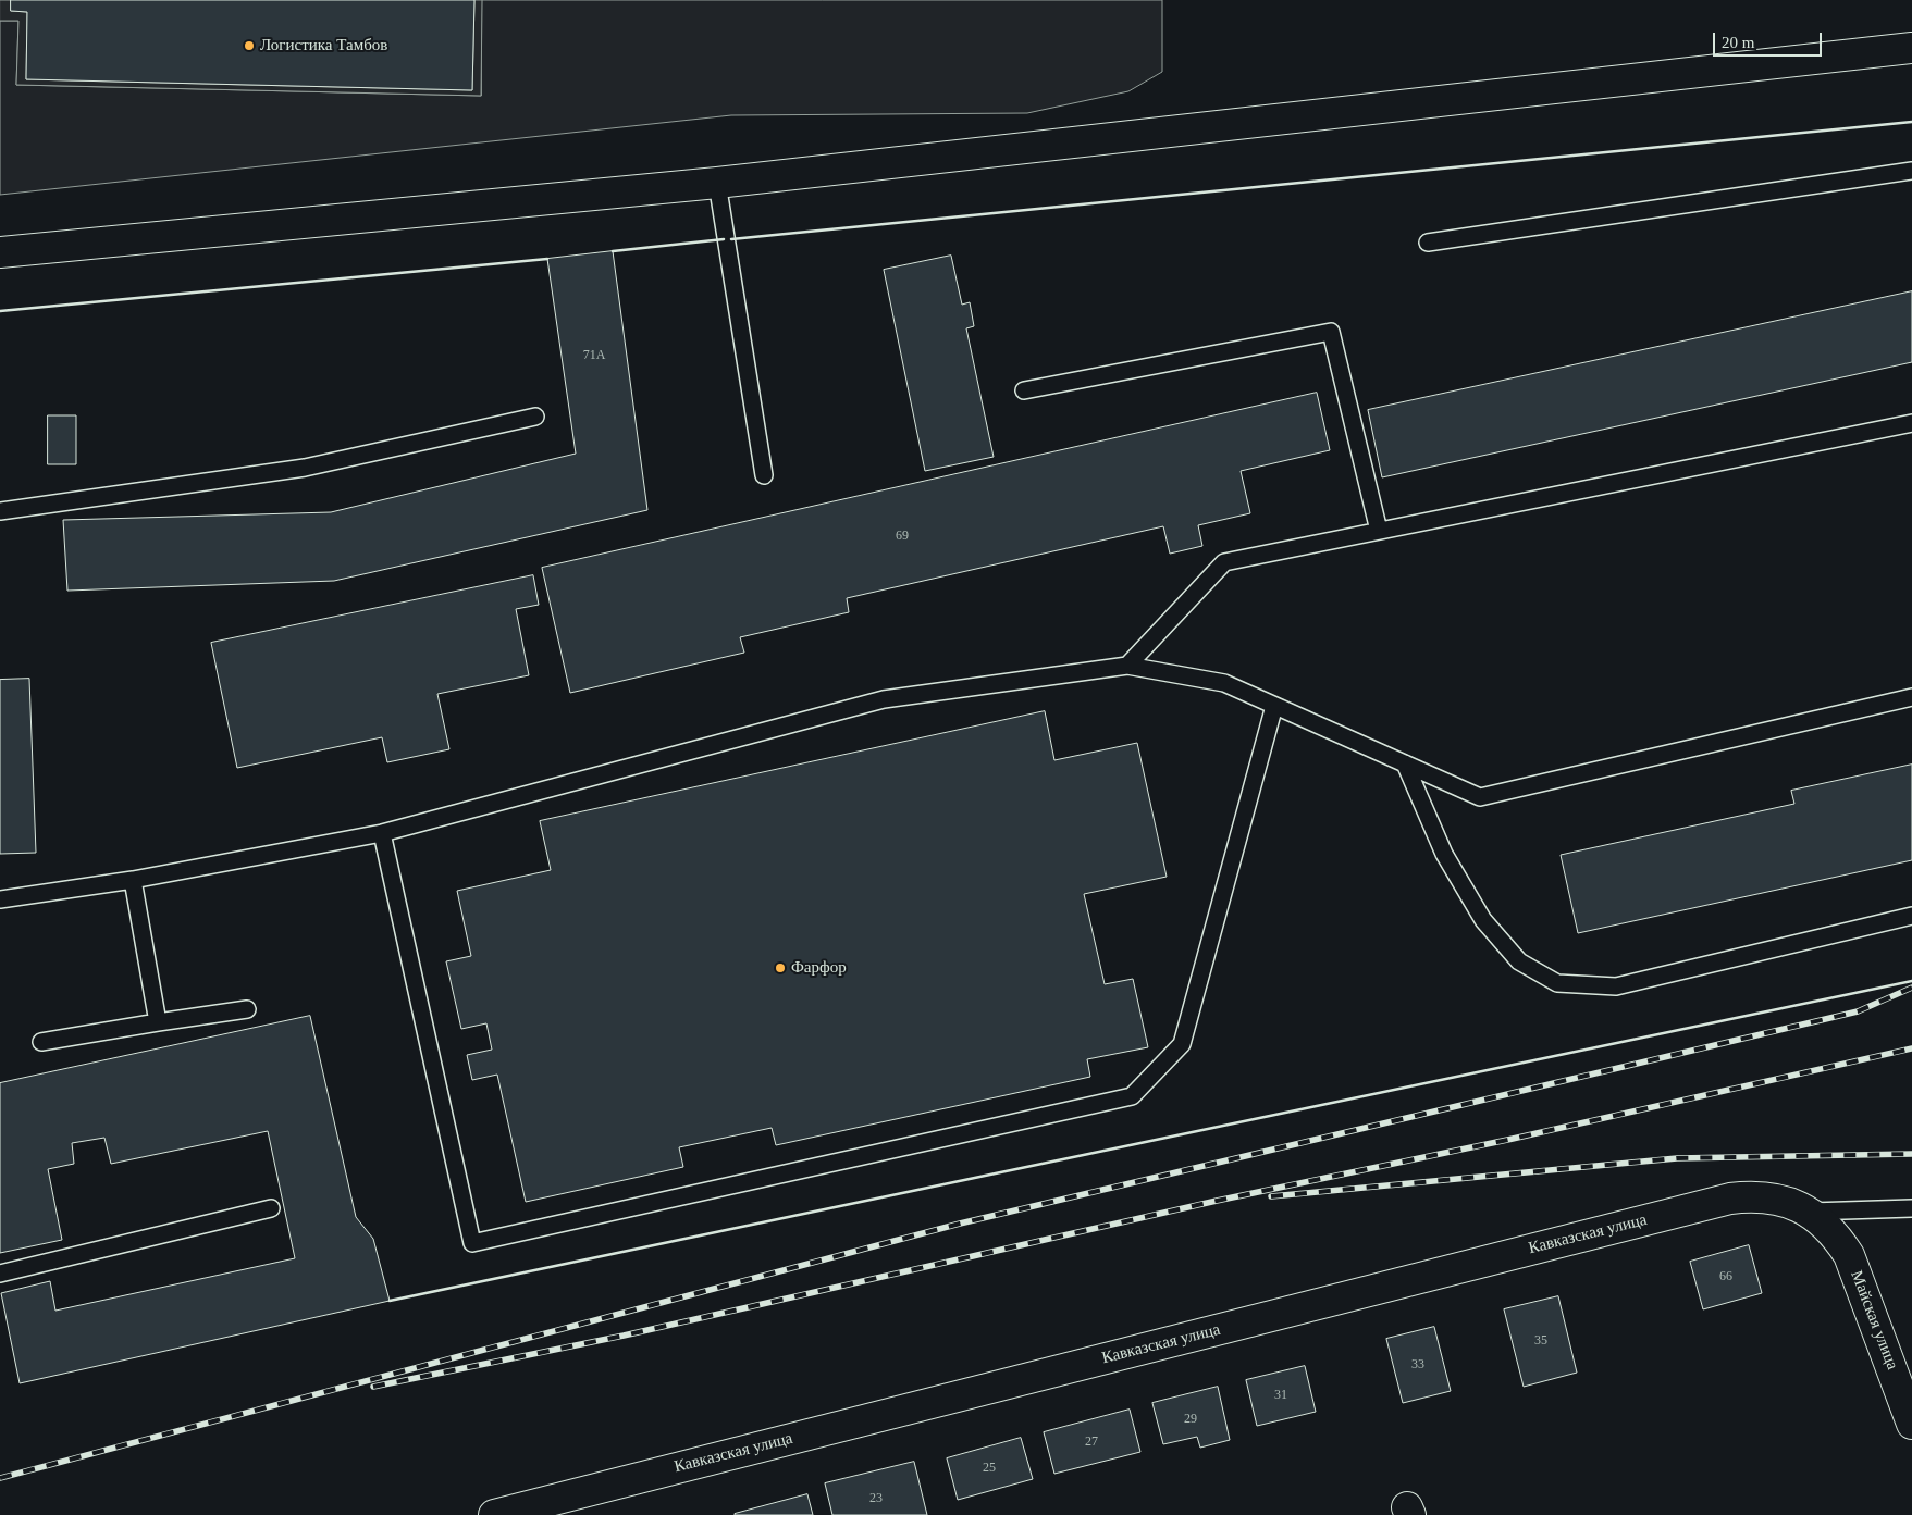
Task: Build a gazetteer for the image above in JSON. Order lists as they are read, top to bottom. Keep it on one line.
{"streets":{"street":["Кавказская улица","Майская улица"]},"crossings":[["Кавказская улица","Майская улица"]],"places":["Логистика Тамбов","Фарфор"],"house_numbers":["71А","69","66","35","33","31","29","27","25","23"],"scale_bar":"20 m"}
